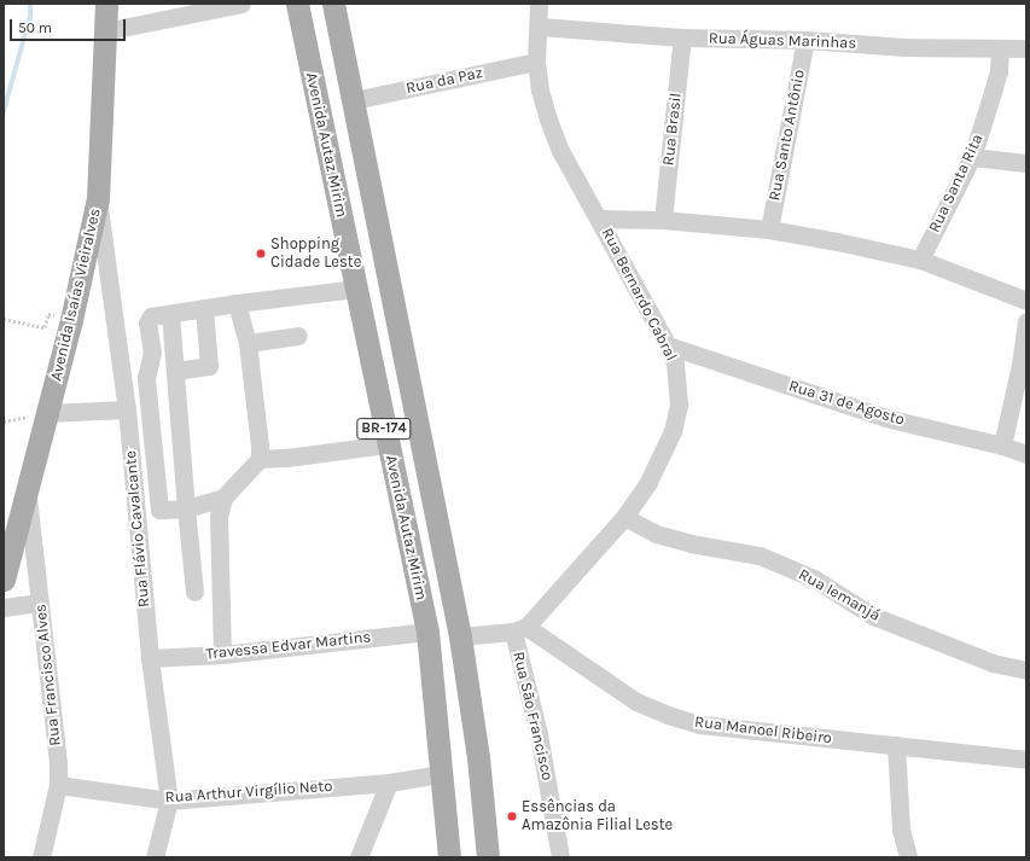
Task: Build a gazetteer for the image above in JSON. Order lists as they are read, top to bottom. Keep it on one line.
{"streets":{"main road":["Avenida Autaz Mirim","Avenida Isaías Vieiralves","BR-174"],"street":["Rua Águas Marinhas","Rua da Paz","Rua Brasil","Rua Santo Antônio","Rua Santa Rita","Rua Bernardo Cabral","Rua 31 de Agosto","Rua Flávio Cavalcante","Rua Iemanjá","Travessa Edvar Martins","Rua Francisco Alves","Rua São Francisco","Rua Manoel Ribeiro","Rua Arthur Virgílio Neto"]},"crossings":[["Rua Águas Marinhas","Rua Brasil"],["Rua Águas Marinhas","Rua Santo Antônio"],["Rua Águas Marinhas","Rua Santa Rita"],["Rua Águas Marinhas","Rua Bernardo Cabral"],["Rua da Paz","Avenida Autaz Mirim"],["Rua da Paz","Rua Bernardo Cabral"],["Avenida Autaz Mirim","Travessa Edvar Martins"],["Avenida Autaz Mirim","Rua Arthur Virgílio Neto"],["Avenida Isaías Vieiralves","Rua Flávio Cavalcante"],["Avenida Isaías Vieiralves","Rua Francisco Alves"],["Rua Bernardo Cabral","Rua 31 de Agosto"],["Rua Bernardo Cabral","Rua Iemanjá"],["Rua Bernardo Cabral","Rua São Francisco"],["Rua Bernardo Cabral","Rua Manoel Ribeiro"],["Rua Flávio Cavalcante","Travessa Edvar Martins"],["Rua Flávio Cavalcante","Rua Arthur Virgílio Neto"],["Rua Francisco Alves","Rua Arthur Virgílio Neto"],["Rua São Francisco","Rua Manoel Ribeiro"]],"places":["Shopping Cidade Leste","Essências da Amazônia Filial Leste"],"scale_bar":"50 m"}
